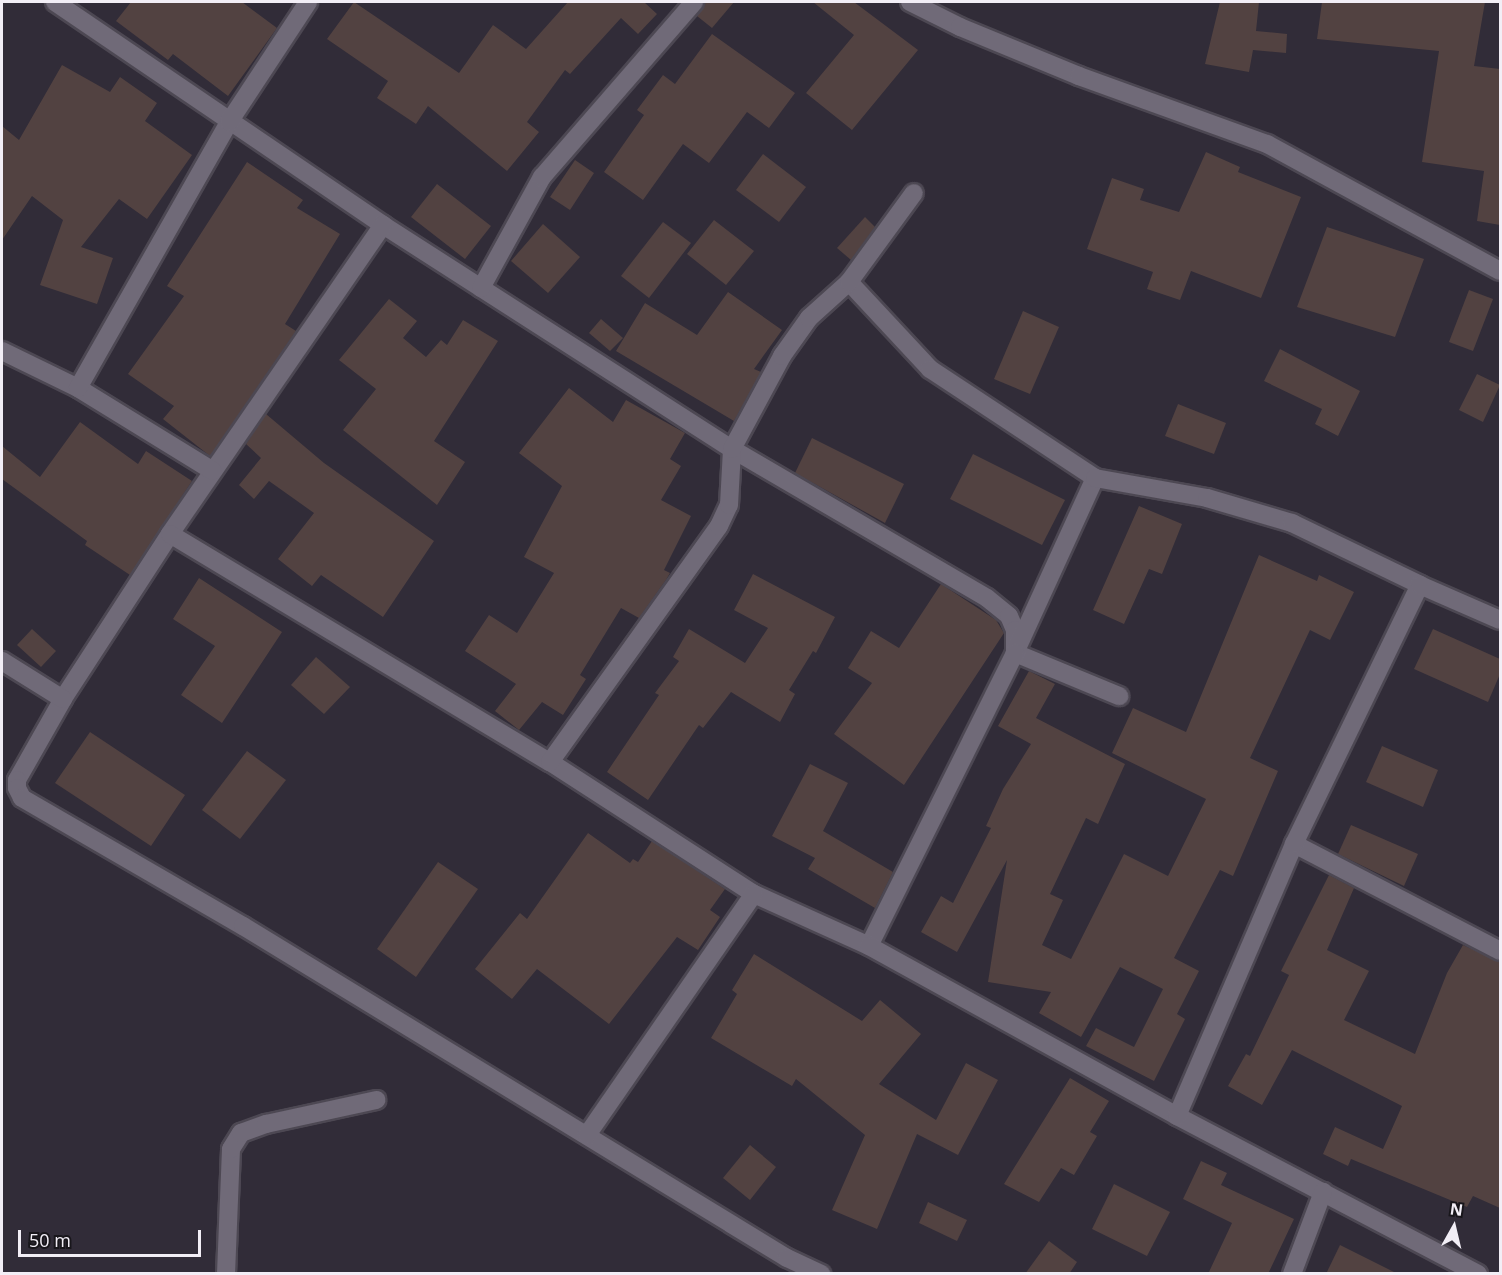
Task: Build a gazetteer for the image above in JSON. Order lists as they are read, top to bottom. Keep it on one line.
{"scale_bar":"50 m","north":"top"}
